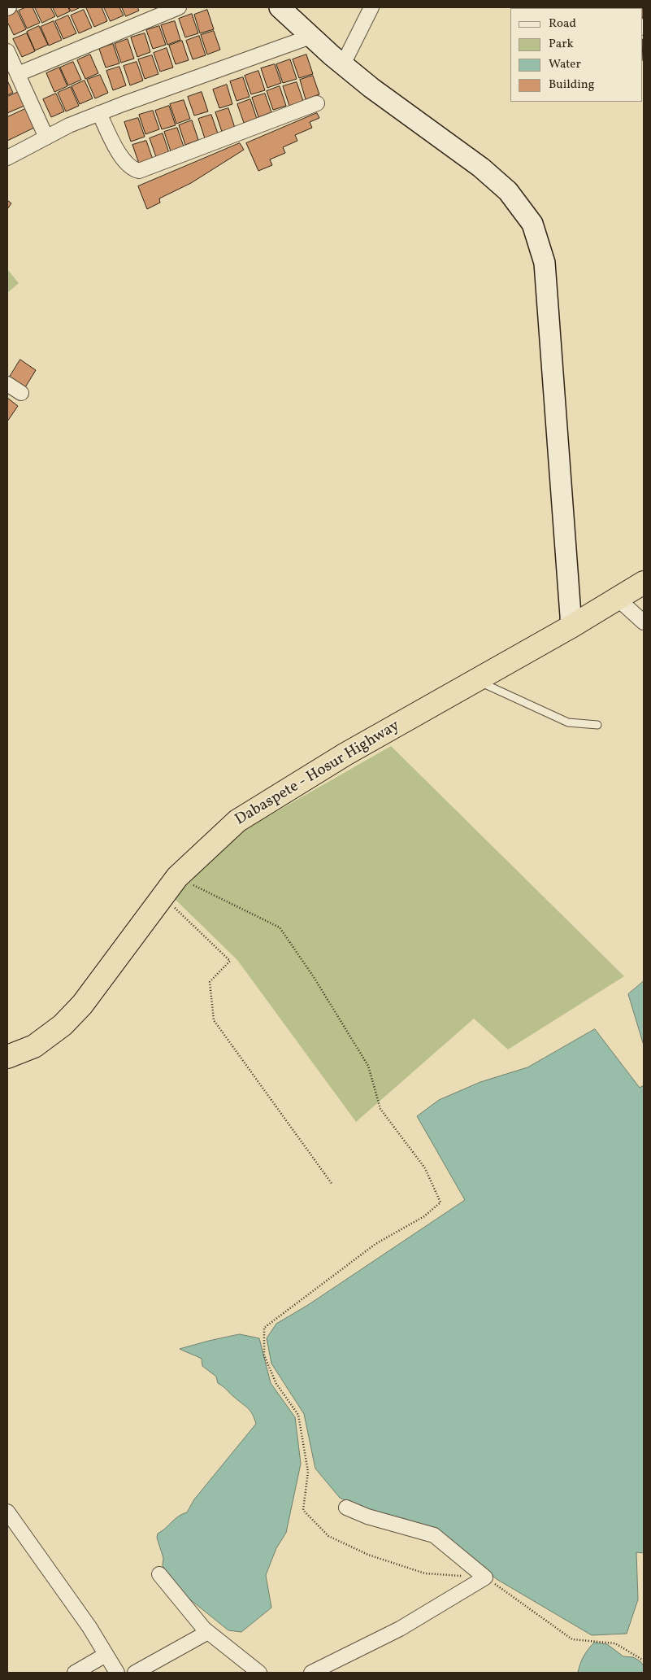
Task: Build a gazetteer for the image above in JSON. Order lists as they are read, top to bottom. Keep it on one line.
{"streets":{"highway":["Dabaspete - Hosur Highway"]},"legend":["Road","Park","Water","Building"]}
